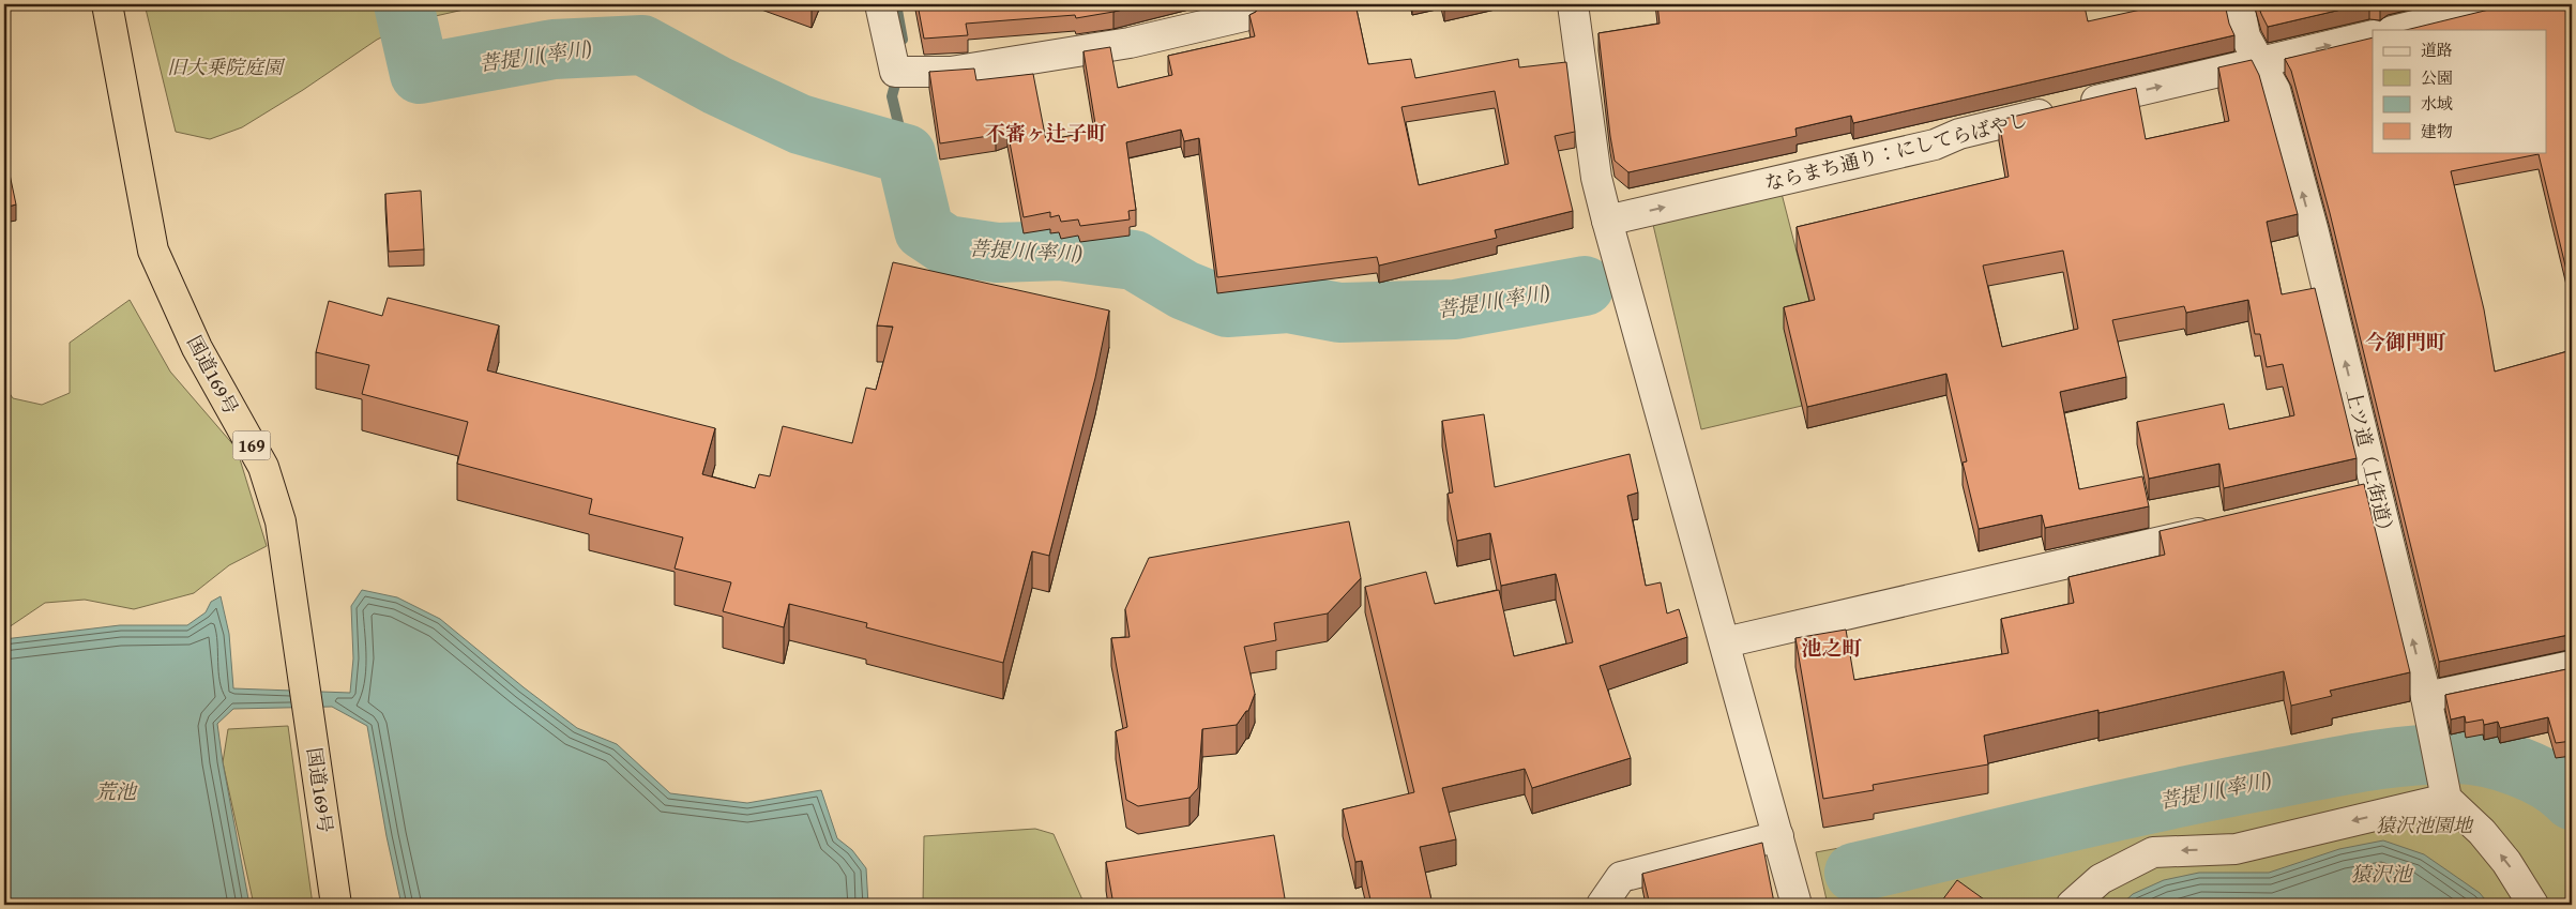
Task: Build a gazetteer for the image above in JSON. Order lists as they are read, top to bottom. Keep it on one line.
{"streets":{"highway":["国道169号","169"],"street":["ならまち通り：にしてらばやし","上ツ道（上街道）"]},"crossings":[["ならまち通り：にしてらばやし","上ツ道（上街道）"]],"one_way":["ならまち通り：にしてらばやし","上ツ道（上街道）"],"districts":["不審ヶ辻子町","今御門町","池之町"],"water":["菩提川(率川)","荒池","猿沢池"],"parks":["旧大乗院庭園","猿沢池園地"],"legend":["道路","公園","水域","建物"]}
